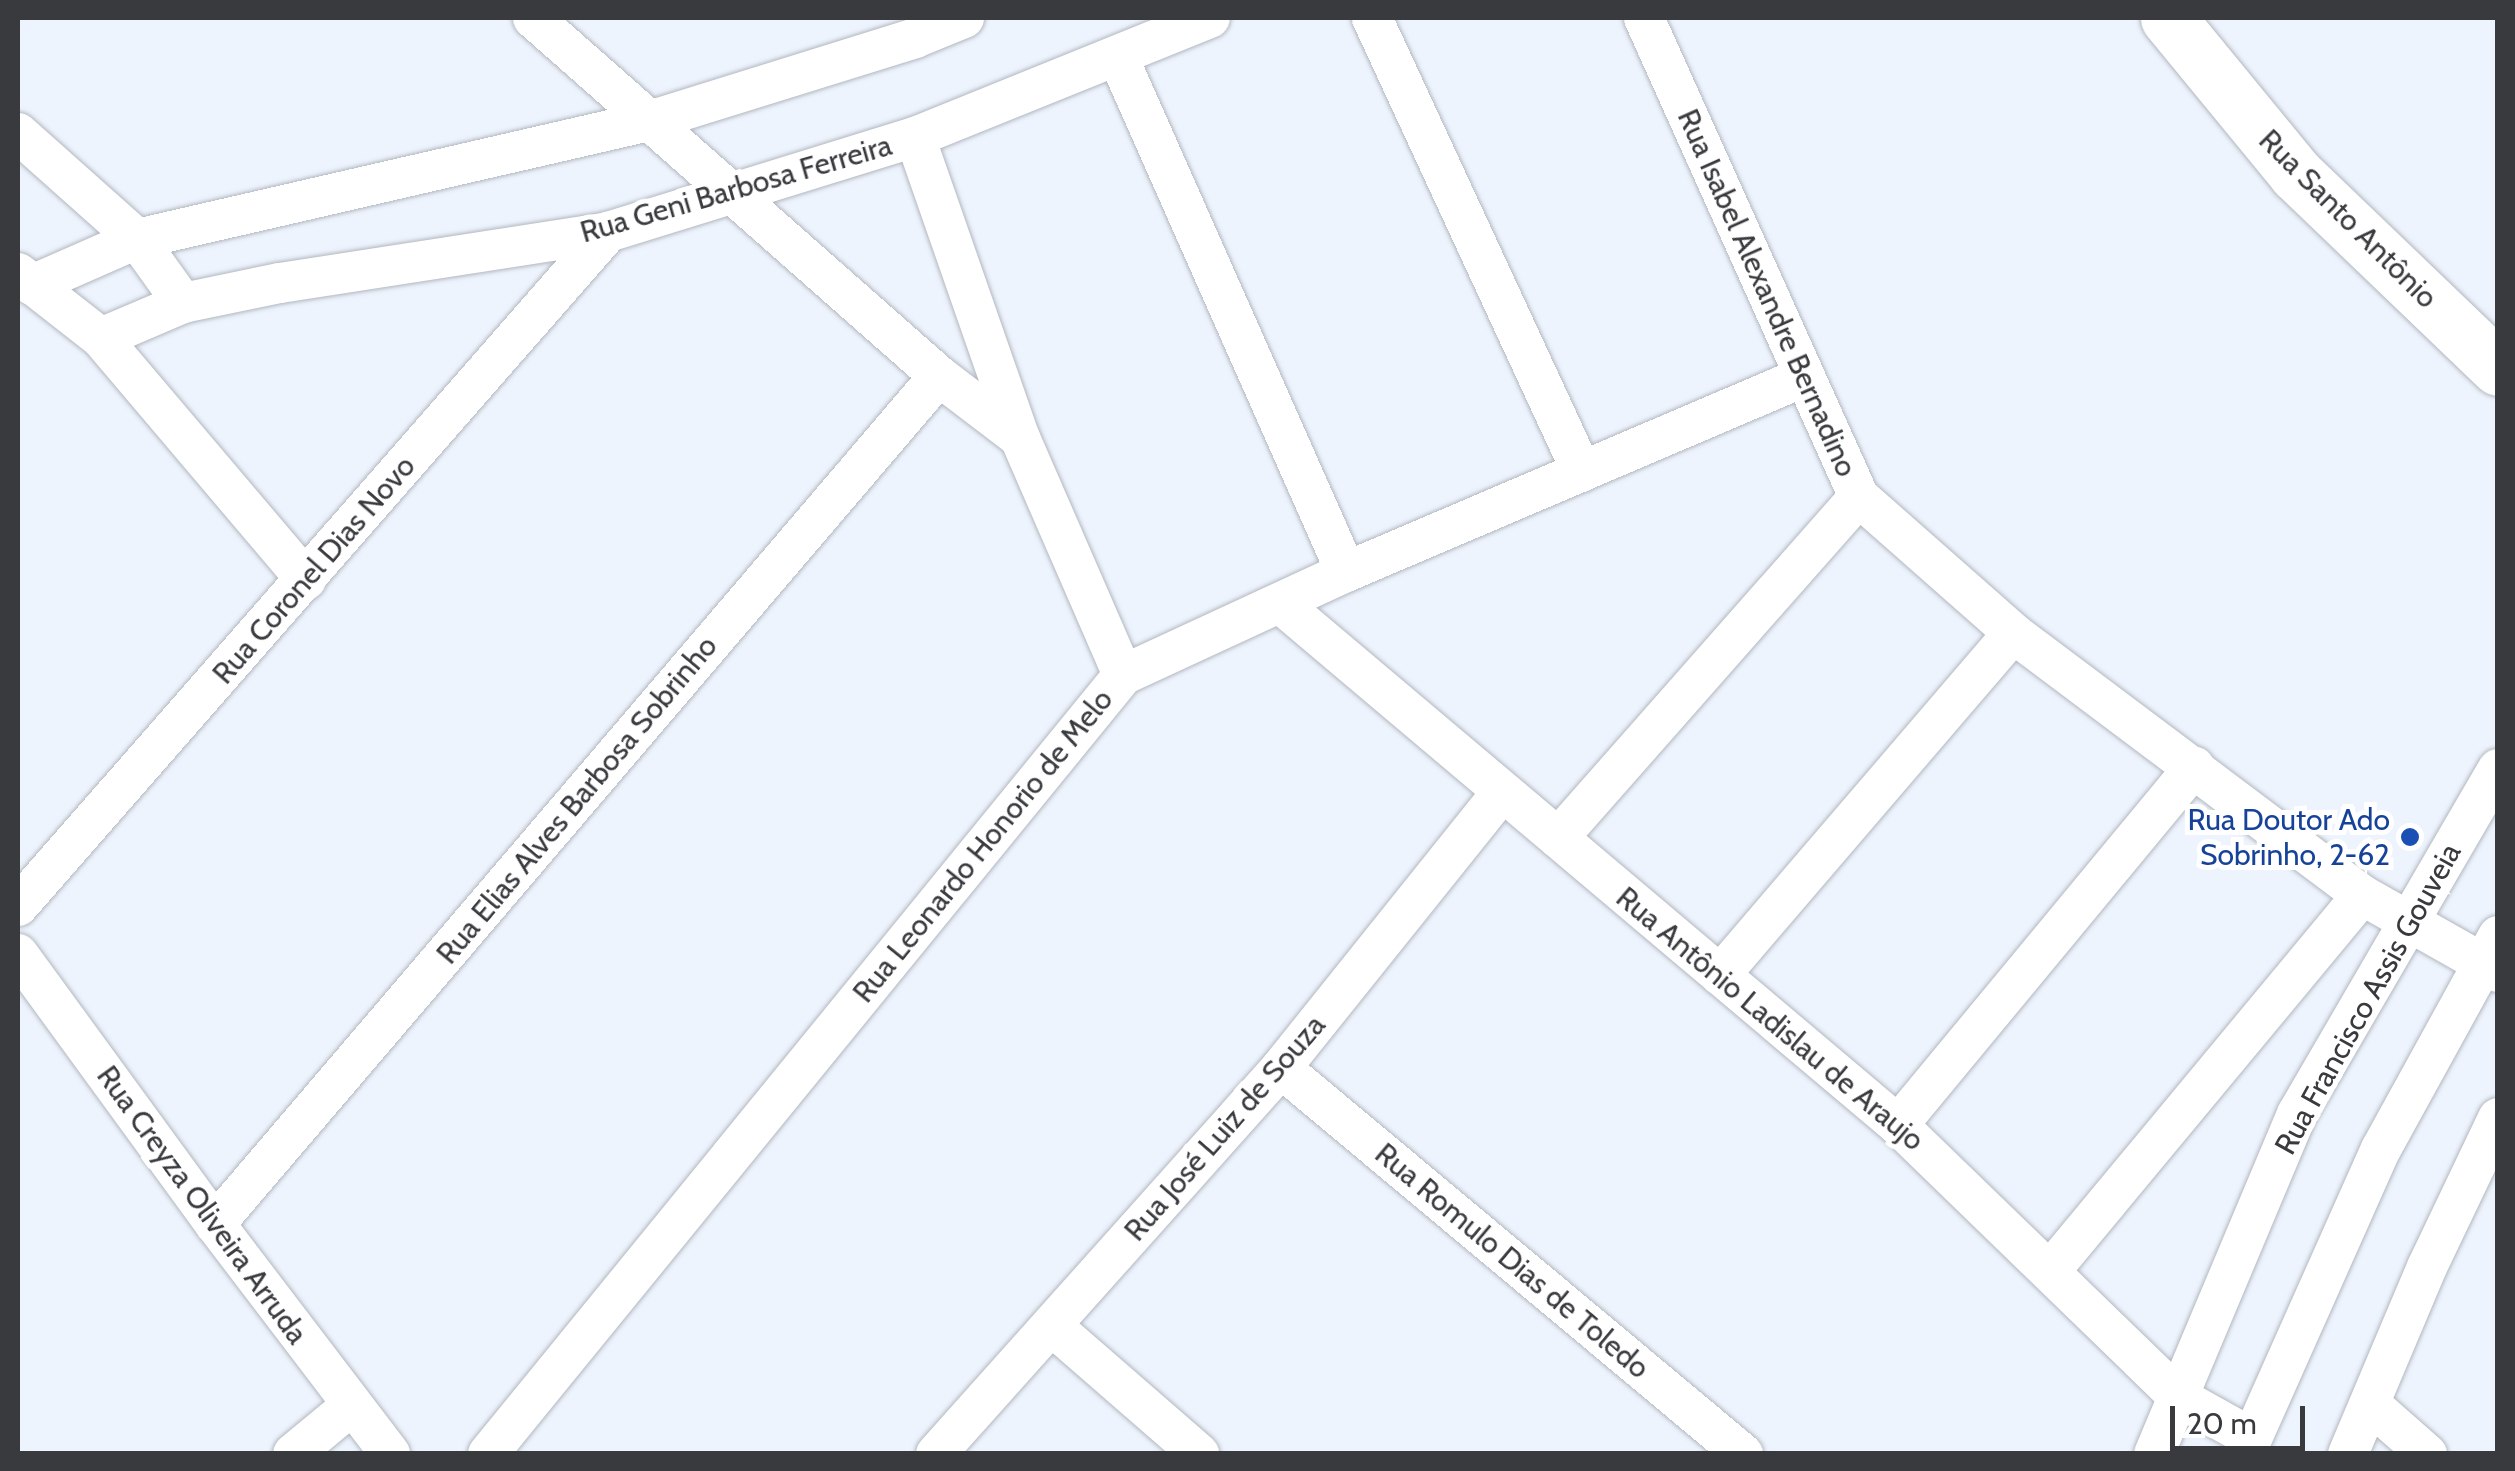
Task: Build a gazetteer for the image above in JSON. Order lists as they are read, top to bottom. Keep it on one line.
{"streets":{"main road":["Rua Santo Antônio"],"street":["Rua Geni Barbosa Ferreira","Rua Isabel Alexandre Bernadino","Rua Coronel Dias Novo","Rua Elias Alves Barbosa Sobrinho","Rua Leonardo Honorio de Melo","Rua Francisco Assis Gouveia","Rua Antônio Ladislau de Araujo","Rua José Luiz de Souza","Rua Creyza Oliveira Arruda","Rua Romulo Dias de Toledo"]},"crossings":[["Rua Geni Barbosa Ferreira","Rua Coronel Dias Novo"],["Rua Isabel Alexandre Bernadino","Rua Leonardo Honorio de Melo"],["Rua Isabel Alexandre Bernadino","Rua Francisco Assis Gouveia"],["Rua Elias Alves Barbosa Sobrinho","Rua Creyza Oliveira Arruda"],["Rua Leonardo Honorio de Melo","Rua Antônio Ladislau de Araujo"],["Rua Francisco Assis Gouveia","Rua Antônio Ladislau de Araujo"],["Rua Antônio Ladislau de Araujo","Rua José Luiz de Souza"],["Rua José Luiz de Souza","Rua Romulo Dias de Toledo"]],"places":["Rua Doutor Ado Sobrinho, 2-62"],"scale_bar":"20 m"}
